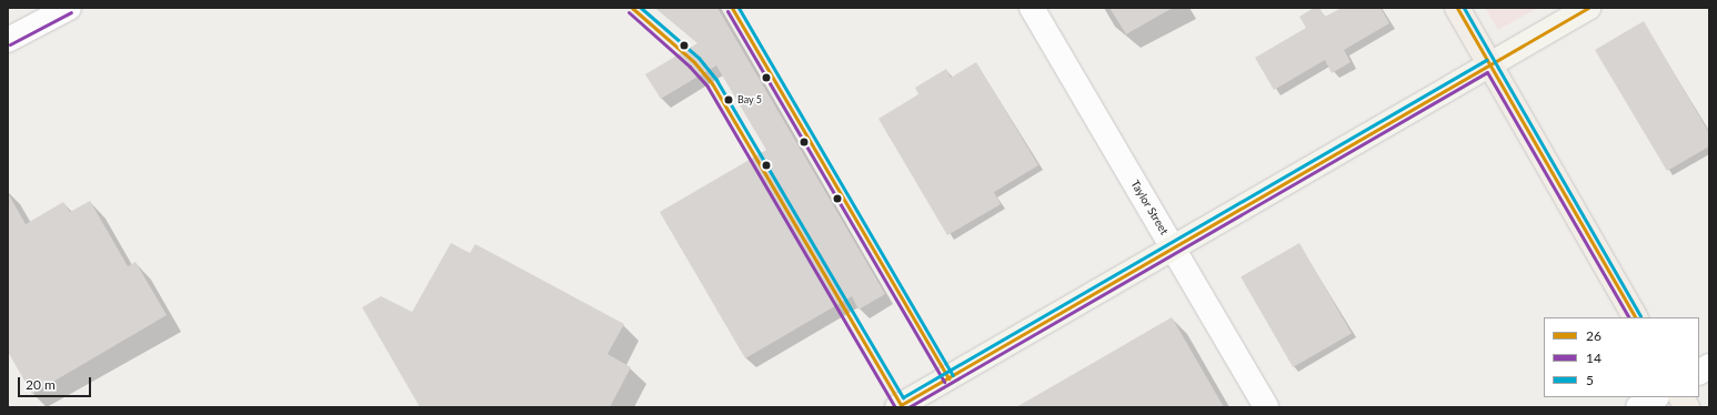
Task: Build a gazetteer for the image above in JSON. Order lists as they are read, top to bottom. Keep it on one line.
{"streets":{"street":["Taylor Street"]},"places":["Bay 5"],"lines":["transit line 26","transit line 5","transit line 14"],"legend":["26","14","5"],"scale_bar":"20 m"}
